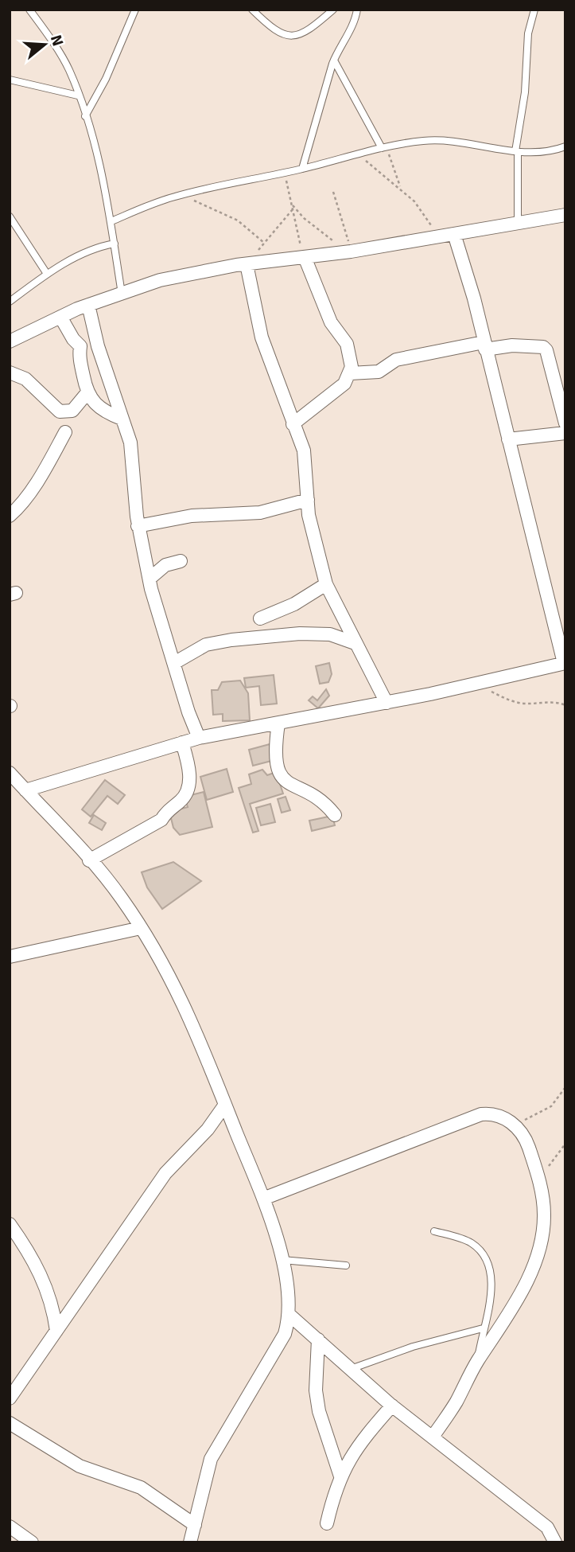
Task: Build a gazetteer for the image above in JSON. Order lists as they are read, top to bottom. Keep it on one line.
{"north":"right"}
